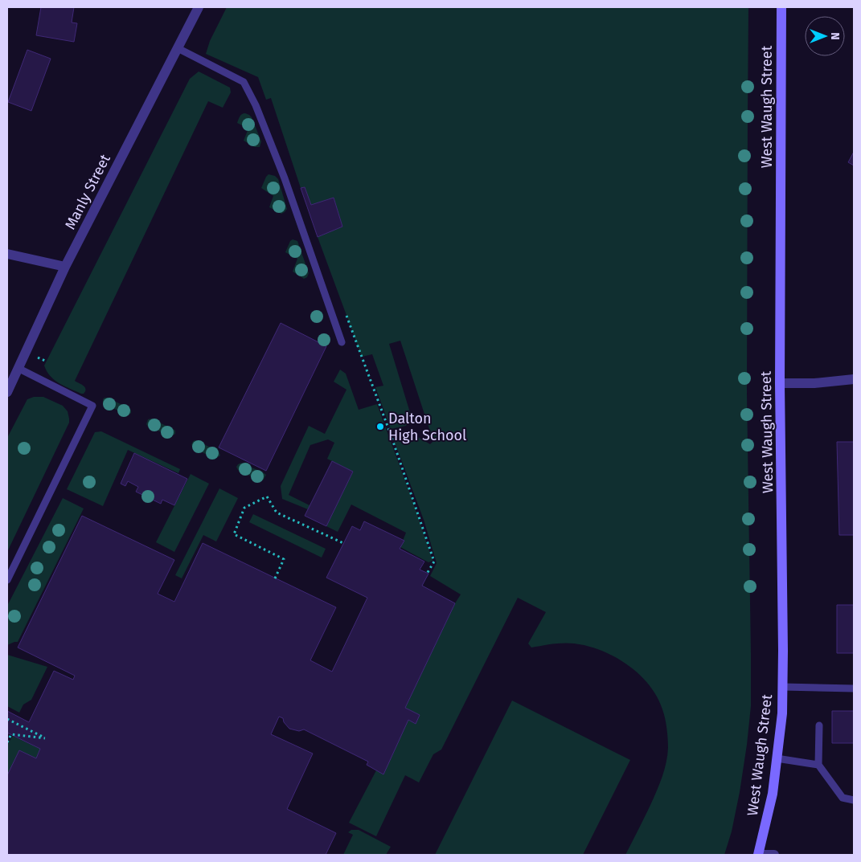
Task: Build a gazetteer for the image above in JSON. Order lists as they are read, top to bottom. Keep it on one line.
{"streets":{"street":["West Waugh Street","Manly Street"]},"places":["Dalton High School"],"north":"right"}
